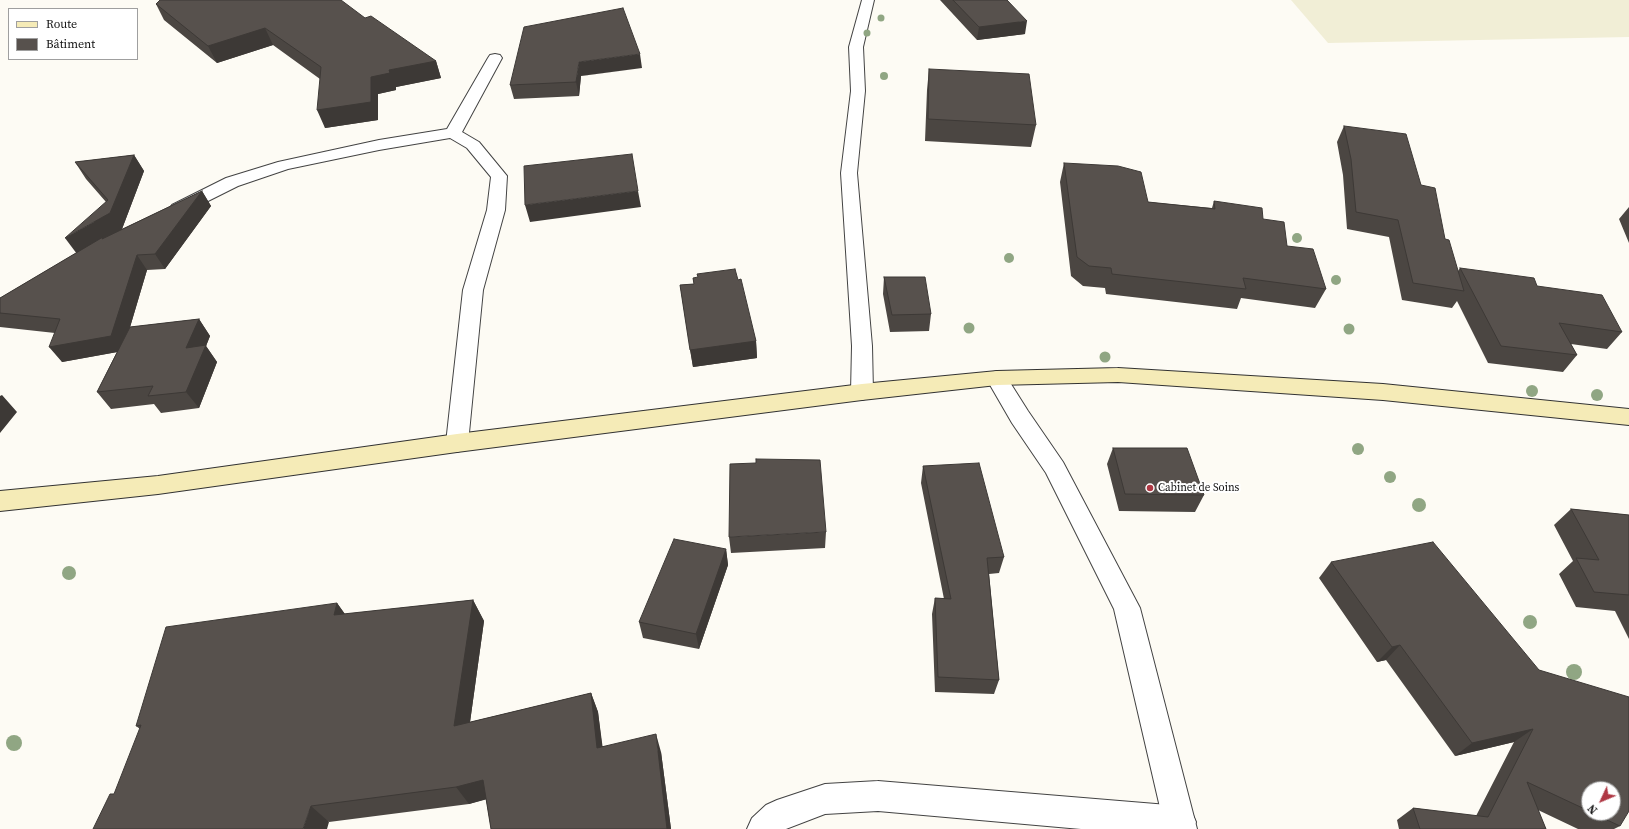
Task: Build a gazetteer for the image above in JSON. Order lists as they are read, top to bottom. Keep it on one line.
{"places":["Cabinet de Soins"],"legend":["Route","Bâtiment"],"north":"bottom left"}
